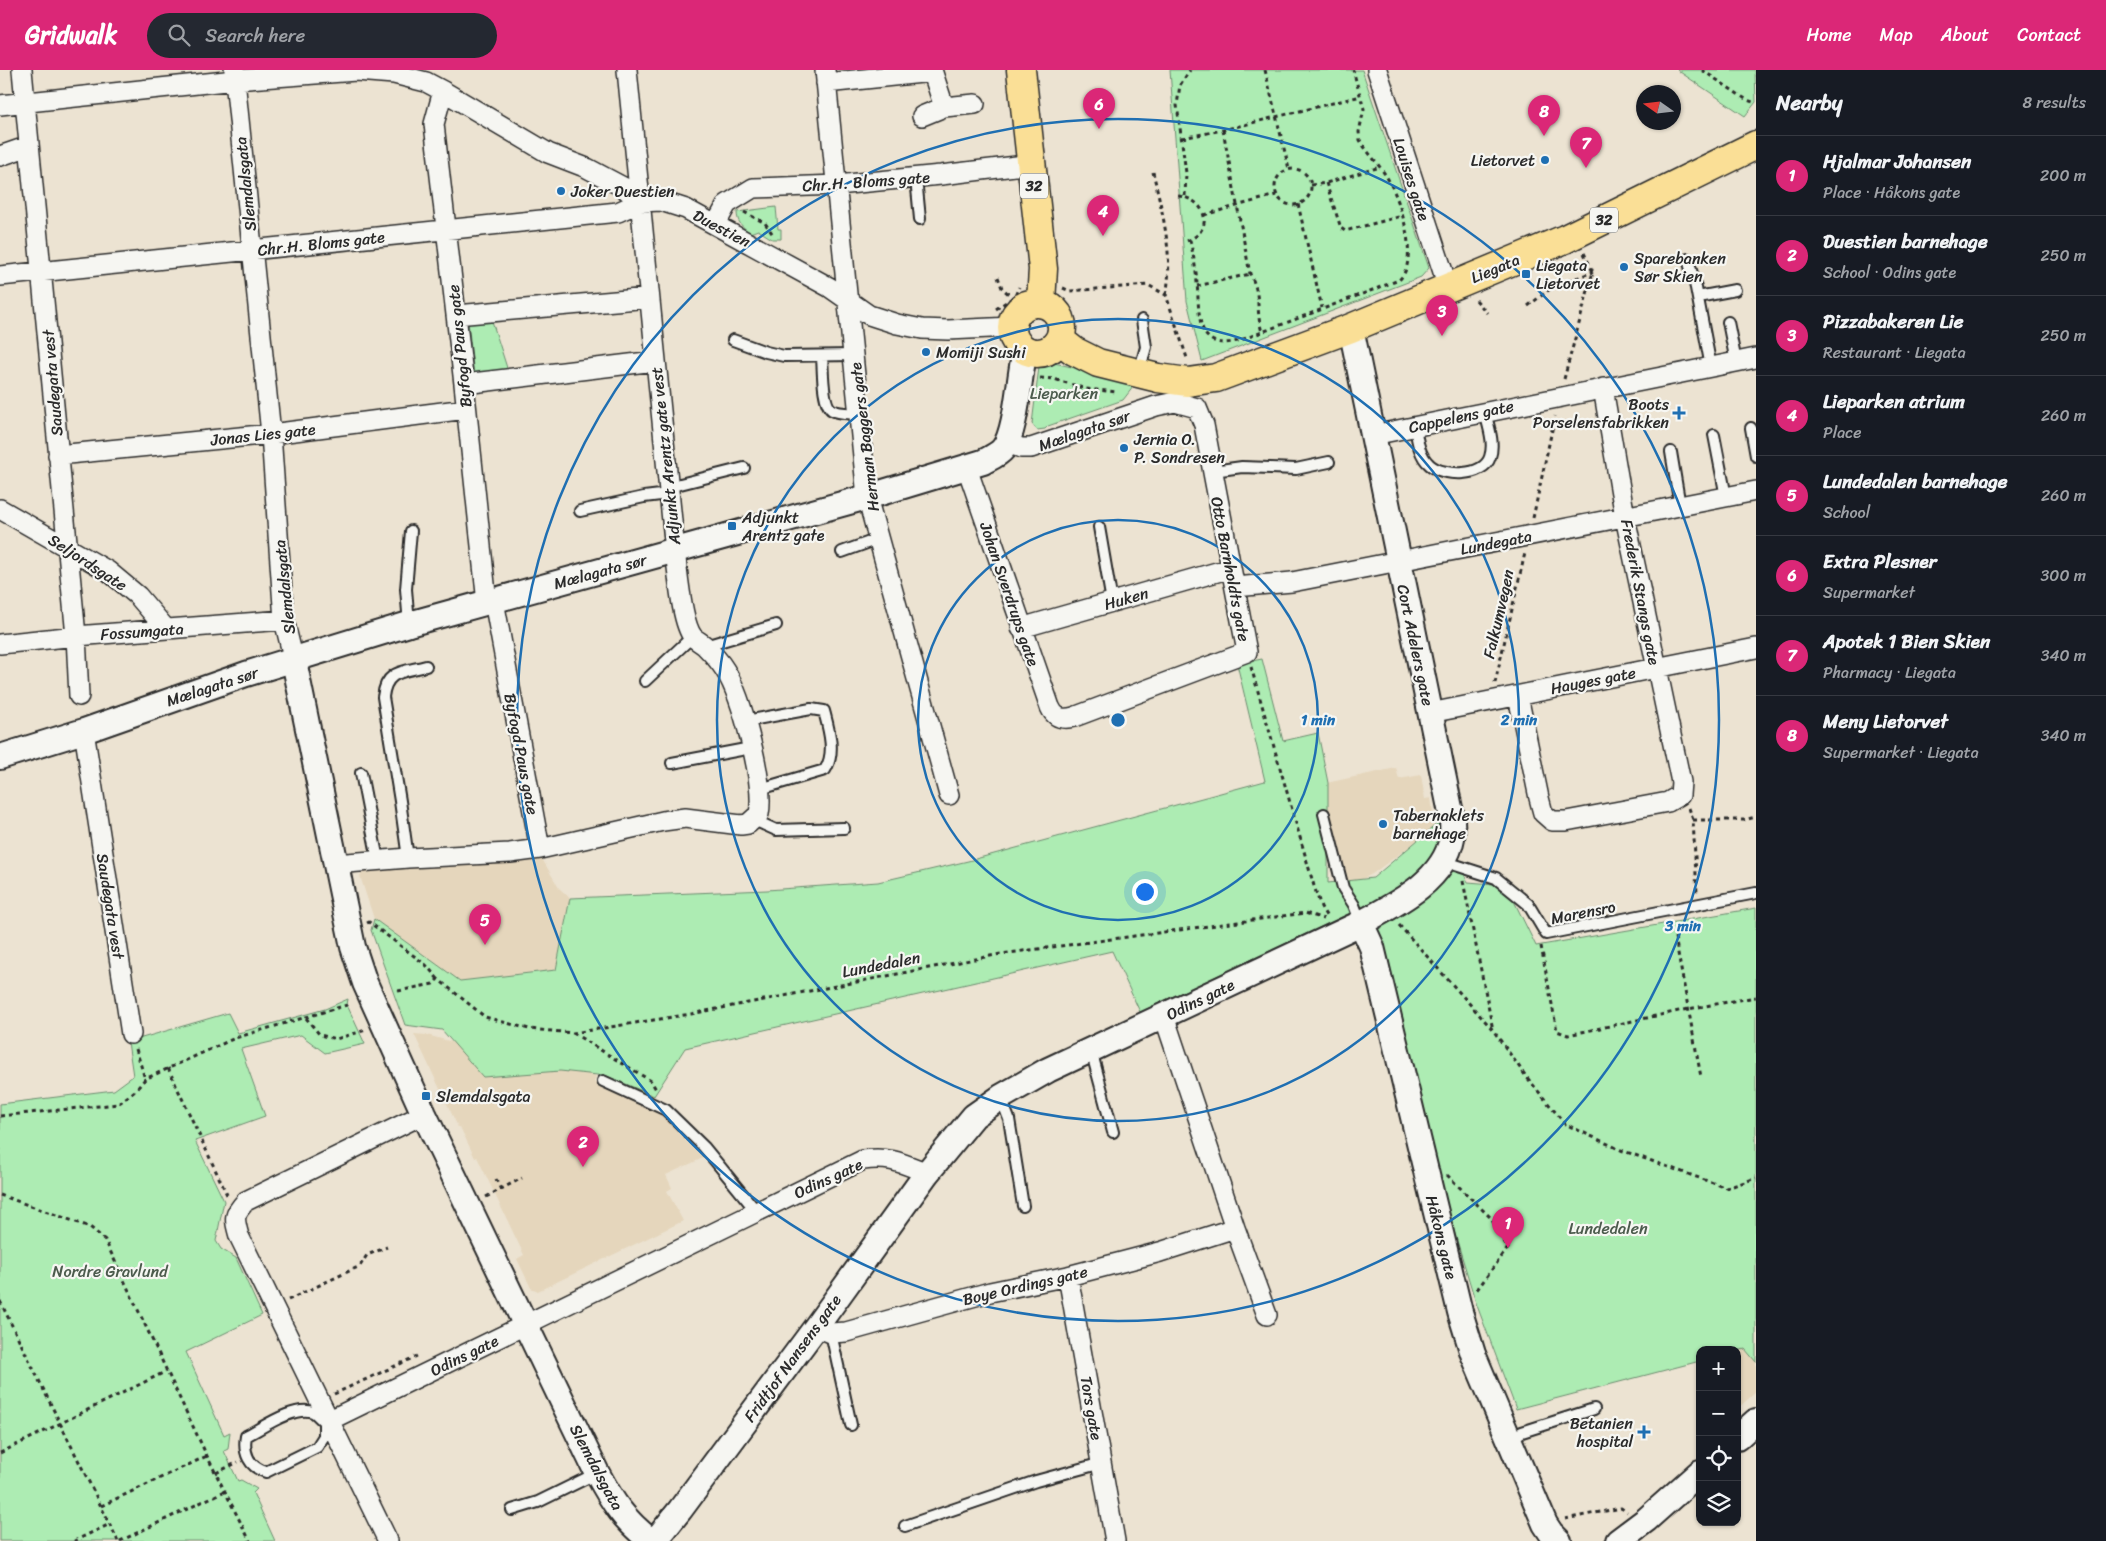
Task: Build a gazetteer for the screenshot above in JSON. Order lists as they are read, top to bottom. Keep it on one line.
{"streets":{"main road":["32","Liegata"],"street":["Louises gate","Chr.H. Bloms gate","Slemdalsgata","Duestien","Byfogd Paus gate","Saudegata vest","Cappelens gate","Mælagata sør","Jonas Lies gate","Herman Baggers gate","Adjunkt Arentz gate vest","Lundegata","Seljordsgate","Otto Barnholdts gate","Frederik Stangs gate","Johan Sverdrups gate","Huken","Fossumgata","Cort Adelers gate","Hauges gate","Odins gate","Håkons gate","Boye Ordings gate","Fridtjof Nansens gate","Tors gate"],"lane":["Marensro"],"path":["Falkumvegen","Lundedalen"]},"crossings":[["Louises gate","Liegata"],["Chr.H. Bloms gate","Slemdalsgata"],["Chr.H. Bloms gate","32"],["Chr.H. Bloms gate","Duestien"],["Chr.H. Bloms gate","Byfogd Paus gate"],["Chr.H. Bloms gate","Saudegata vest"],["Chr.H. Bloms gate","Herman Baggers gate"],["Chr.H. Bloms gate","Adjunkt Arentz gate vest"],["Slemdalsgata","Mælagata sør"],["Slemdalsgata","Jonas Lies gate"],["Slemdalsgata","Fossumgata"],["Slemdalsgata","Odins gate"],["32","Duestien"],["32","Liegata"],["Duestien","Herman Baggers gate"],["Duestien","Adjunkt Arentz gate vest"],["Liegata","Cort Adelers gate"],["Byfogd Paus gate","Mælagata sør"],["Byfogd Paus gate","Jonas Lies gate"],["Saudegata vest","Mælagata sør"],["Saudegata vest","Jonas Lies gate"],["Saudegata vest","Seljordsgate"],["Saudegata vest","Fossumgata"],["Cappelens gate","Frederik Stangs gate"],["Cappelens gate","Falkumvegen"],["Cappelens gate","Cort Adelers gate"],["Mælagata sør","Herman Baggers gate"],["Mælagata sør","Adjunkt Arentz gate vest"],["Mælagata sør","Otto Barnholdts gate"],["Mælagata sør","Johan Sverdrups gate"],["Lundegata","Otto Barnholdts gate"],["Lundegata","Frederik Stangs gate"],["Lundegata","Falkumvegen"],["Lundegata","Cort Adelers gate"],["Seljordsgate","Fossumgata"],["Otto Barnholdts gate","Johan Sverdrups gate"],["Otto Barnholdts gate","Huken"],["Frederik Stangs gate","Hauges gate"],["Johan Sverdrups gate","Huken"],["Falkumvegen","Hauges gate"],["Cort Adelers gate","Hauges gate"],["Cort Adelers gate","Marensro"],["Cort Adelers gate","Odins gate"],["Cort Adelers gate","Håkons gate"],["Odins gate","Håkons gate"],["Odins gate","Fridtjof Nansens gate"],["Boye Ordings gate","Fridtjof Nansens gate"],["Boye Ordings gate","Tors gate"]],"parks":["Lieparken","Lundedalen","Nordre Gravlund"],"places":{"other":["Lietorvet","Joker Duestien","Sparebanken Sør Skien","Momiji Sushi","Jernia O. P. Sondresen","Tabernaklets barnehage"],"transit":["Liegata Lietorvet","Adjunkt Arentz gate","Slemdalsgata"],"health":["Boots Porselensfabrikken","Betanien hospital"]},"north":"left","page":{"header":"Gridwalk","search":"Search here","nav":["Home","Map","About","Contact"],"heading":["Nearby","8 results"],"pins":["6","8","7","4","3","5","2","1"],"list":[{"mark":"1","name":"Hjalmar Johansen","note":"Place · Håkons gate","value":"200 m"},{"mark":"2","name":"Duestien barnehage","note":"School · Odins gate","value":"250 m"},{"mark":"3","name":"Pizzabakeren Lie","note":"Restaurant · Liegata","value":"250 m"},{"mark":"4","name":"Lieparken atrium","note":"Place","value":"260 m"},{"mark":"5","name":"Lundedalen barnehage","note":"School","value":"260 m"},{"mark":"6","name":"Extra Plesner","note":"Supermarket","value":"300 m"},{"mark":"7","name":"Apotek 1 Bien Skien","note":"Pharmacy · Liegata","value":"340 m"},{"mark":"8","name":"Meny Lietorvet","note":"Supermarket · Liegata","value":"340 m"}],"map_buttons":["+","−"]},"rings":["1 min","2 min","3 min"]}
